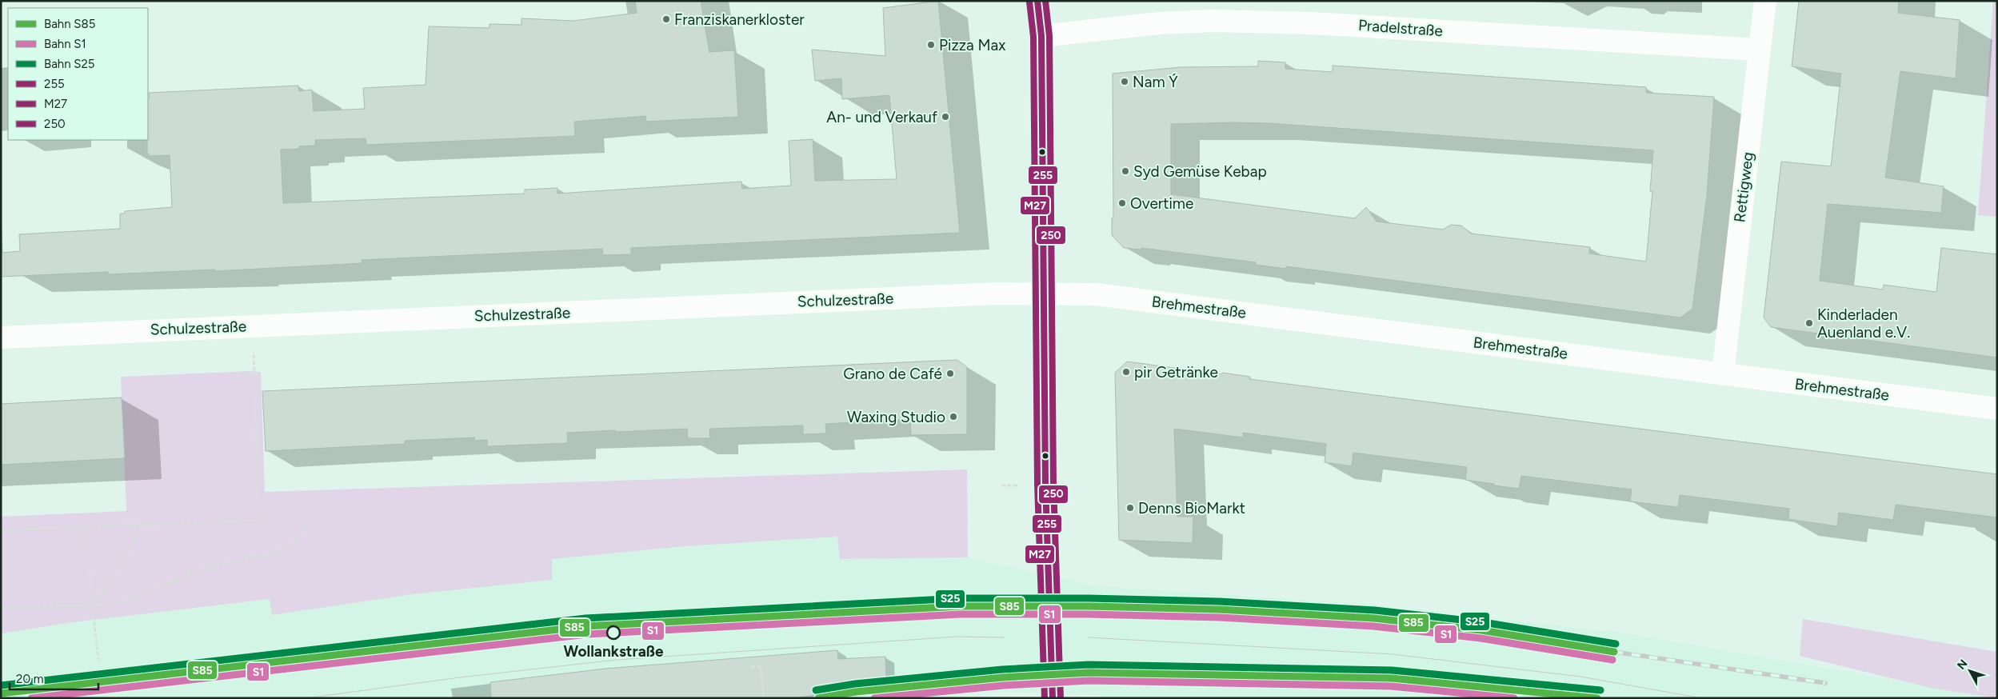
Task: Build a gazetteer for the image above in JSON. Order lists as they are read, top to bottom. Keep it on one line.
{"streets":{"street":["Pradelstraße","Rettigweg","Schulzestraße","Brehmestraße"]},"crossings":[["Pradelstraße","Rettigweg"],["Rettigweg","Brehmestraße"],["Schulzestraße","Brehmestraße"]],"places":["Franziskanerkloster","Pizza Max","Nam Ý","An- und Verkauf","Syd Gemüse Kebap","Overtime","Kinderladen Auenland e.V.","pir Getränke","Grano de Café","Waxing Studio","Denns BioMarkt","Wollankstraße"],"lines":["transit line 255","transit line 250","transit line M27","rail line S25","rail line S85","rail line S1"],"legend":["Bahn S85","Bahn S1","Bahn S25","255","M27","250"],"scale_bar":"20 m","north":"top left"}
